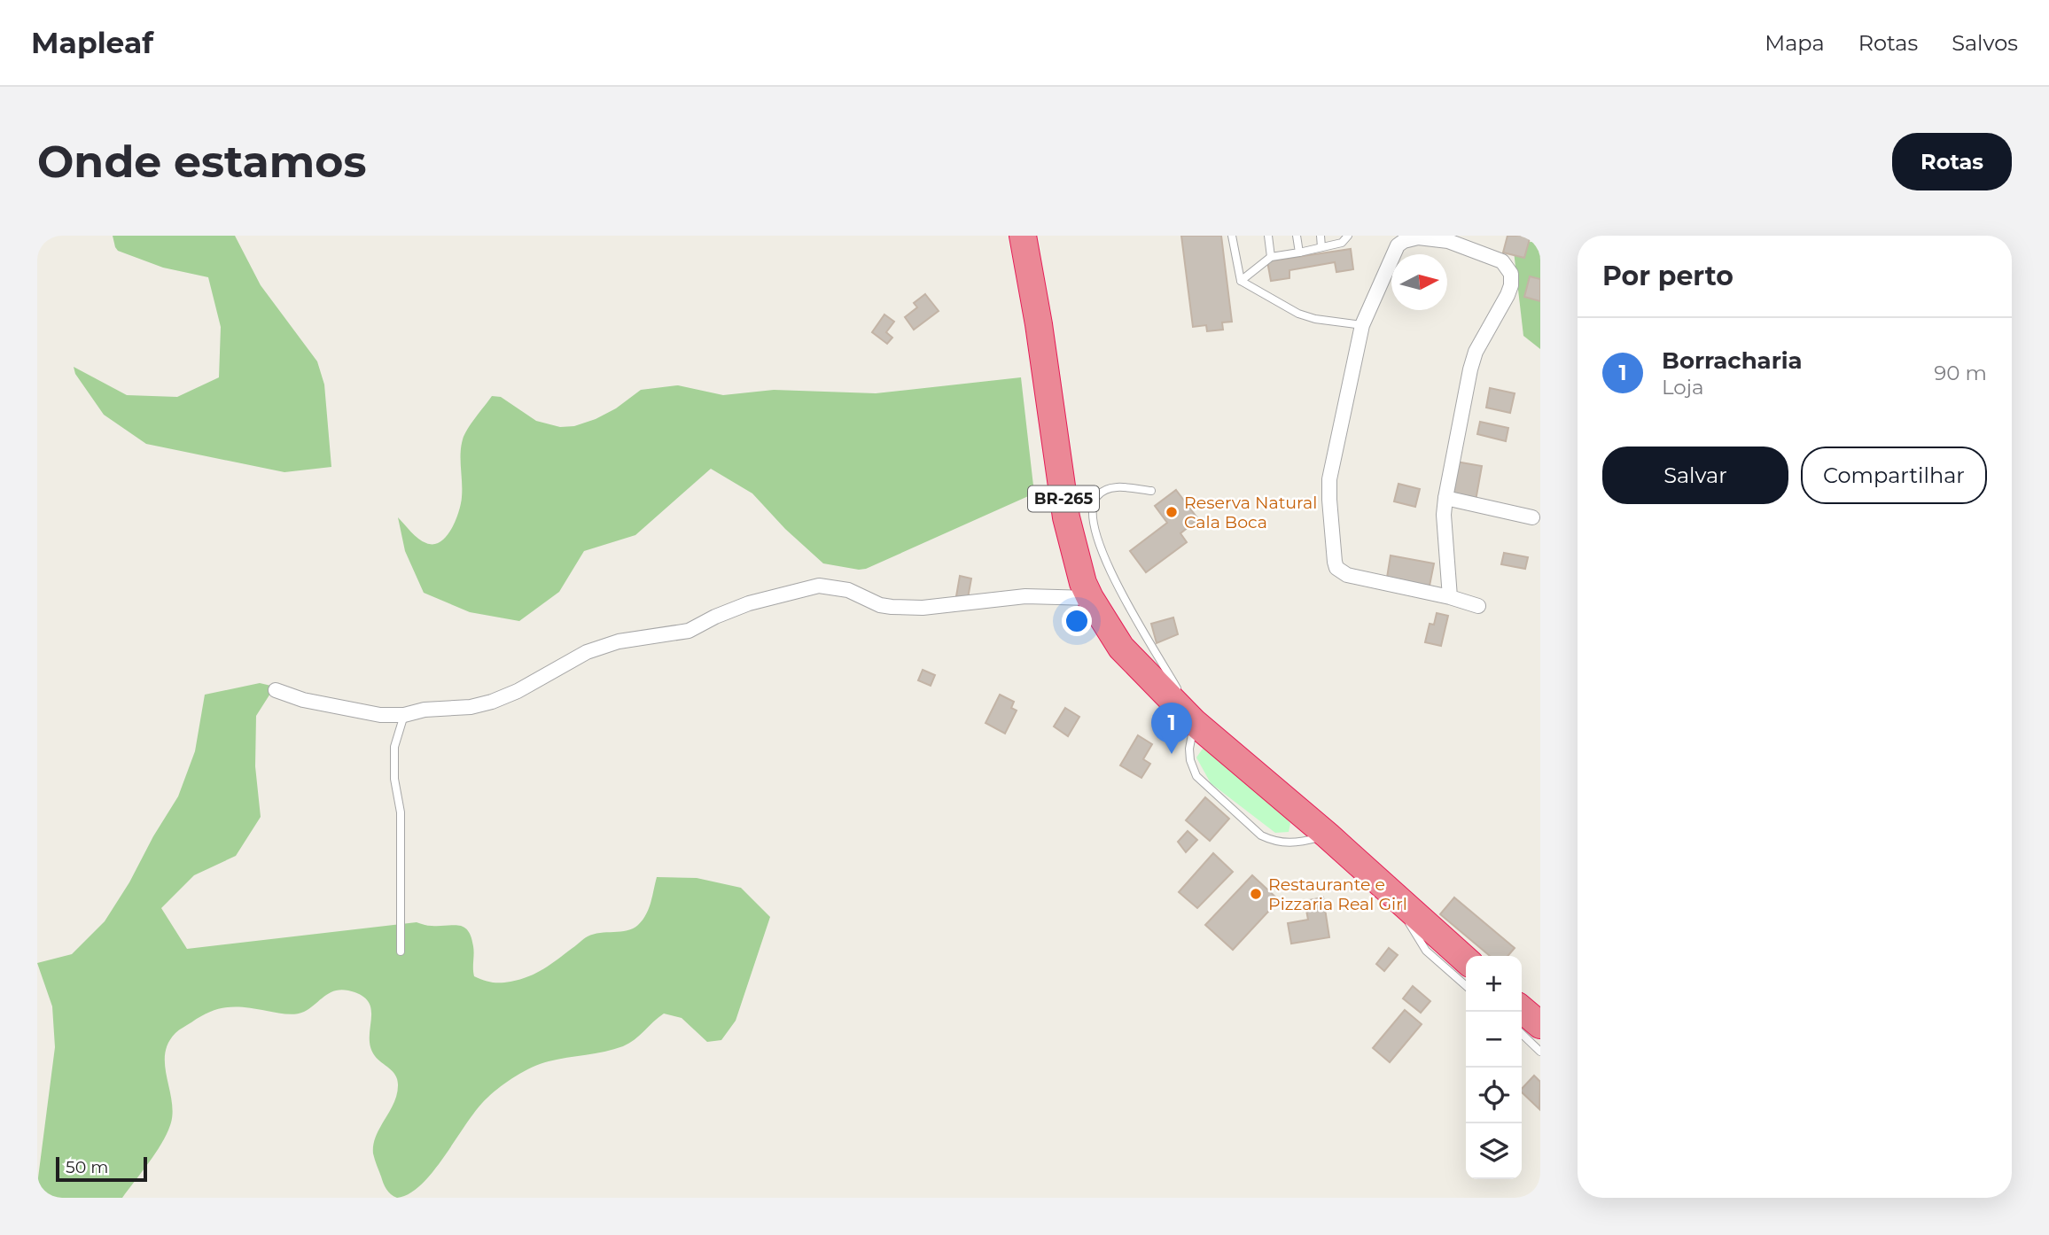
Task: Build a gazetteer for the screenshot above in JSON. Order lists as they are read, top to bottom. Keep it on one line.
{"streets":{"highway":["BR-265"]},"places":["Reserva Natural Cala Boca","Restaurante e Pizzaria Real Girl"],"scale_bar":"50 m","north":"right","page":{"header":"Mapleaf","nav":["Mapa","Rotas","Salvos"],"buttons":["Rotas",["Salvar","Compartilhar"]],"title":"Onde estamos","heading":"Por perto","list":[{"mark":"1","name":"Borracharia","note":"Loja","value":"90 m"}],"pins":"1","map_buttons":["+","−"],"scale":"50 m"}}
